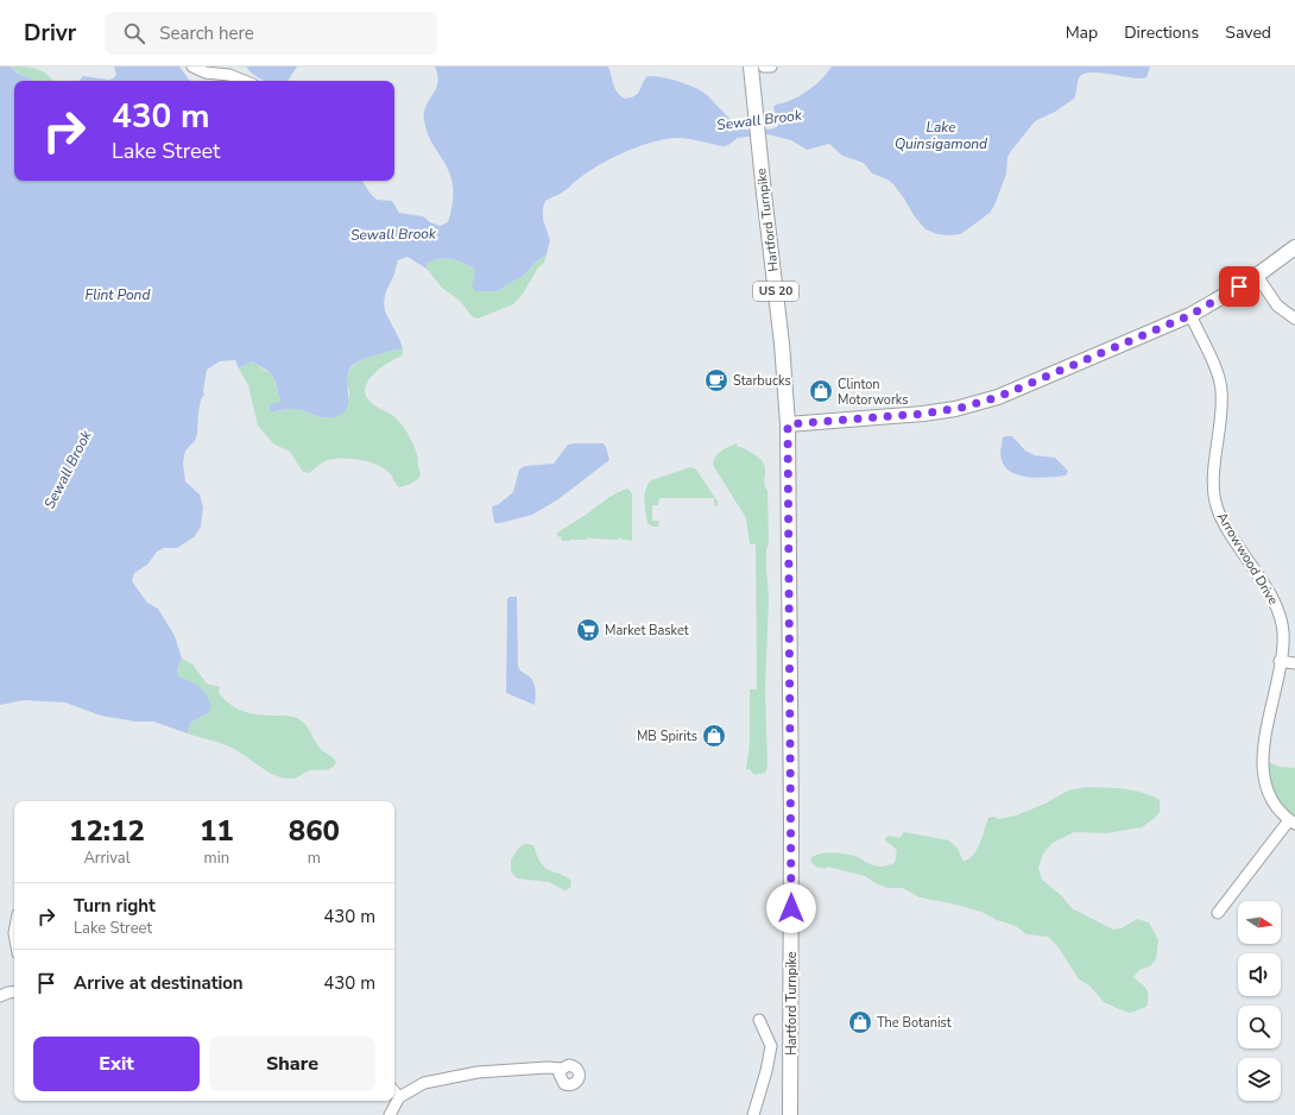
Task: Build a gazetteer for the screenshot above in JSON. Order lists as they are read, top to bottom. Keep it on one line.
{"streets":{"main road":["Hartford Turnpike","US 20"],"street":["Arrowwood Drive"]},"water":["Sewall Brook","Lake Quinsigamond","Flint Pond"],"places":{"cafe":["Starbucks"],"shop":["Clinton Motorworks","MB Spirits","The Botanist"],"supermarket":["Market Basket"]},"north":"right","page":{"header":"Drivr","search":"Search here","nav":["Map","Directions","Saved"],"turn":["430 m","Lake Street"],"eta":["12:12","Arrival","11","min","860","m"],"list":[{"name":"Turn right","note":"Lake Street","value":"430 m"},{"name":"Arrive at destination","value":"430 m"}],"buttons":["Exit","Share"]}}
